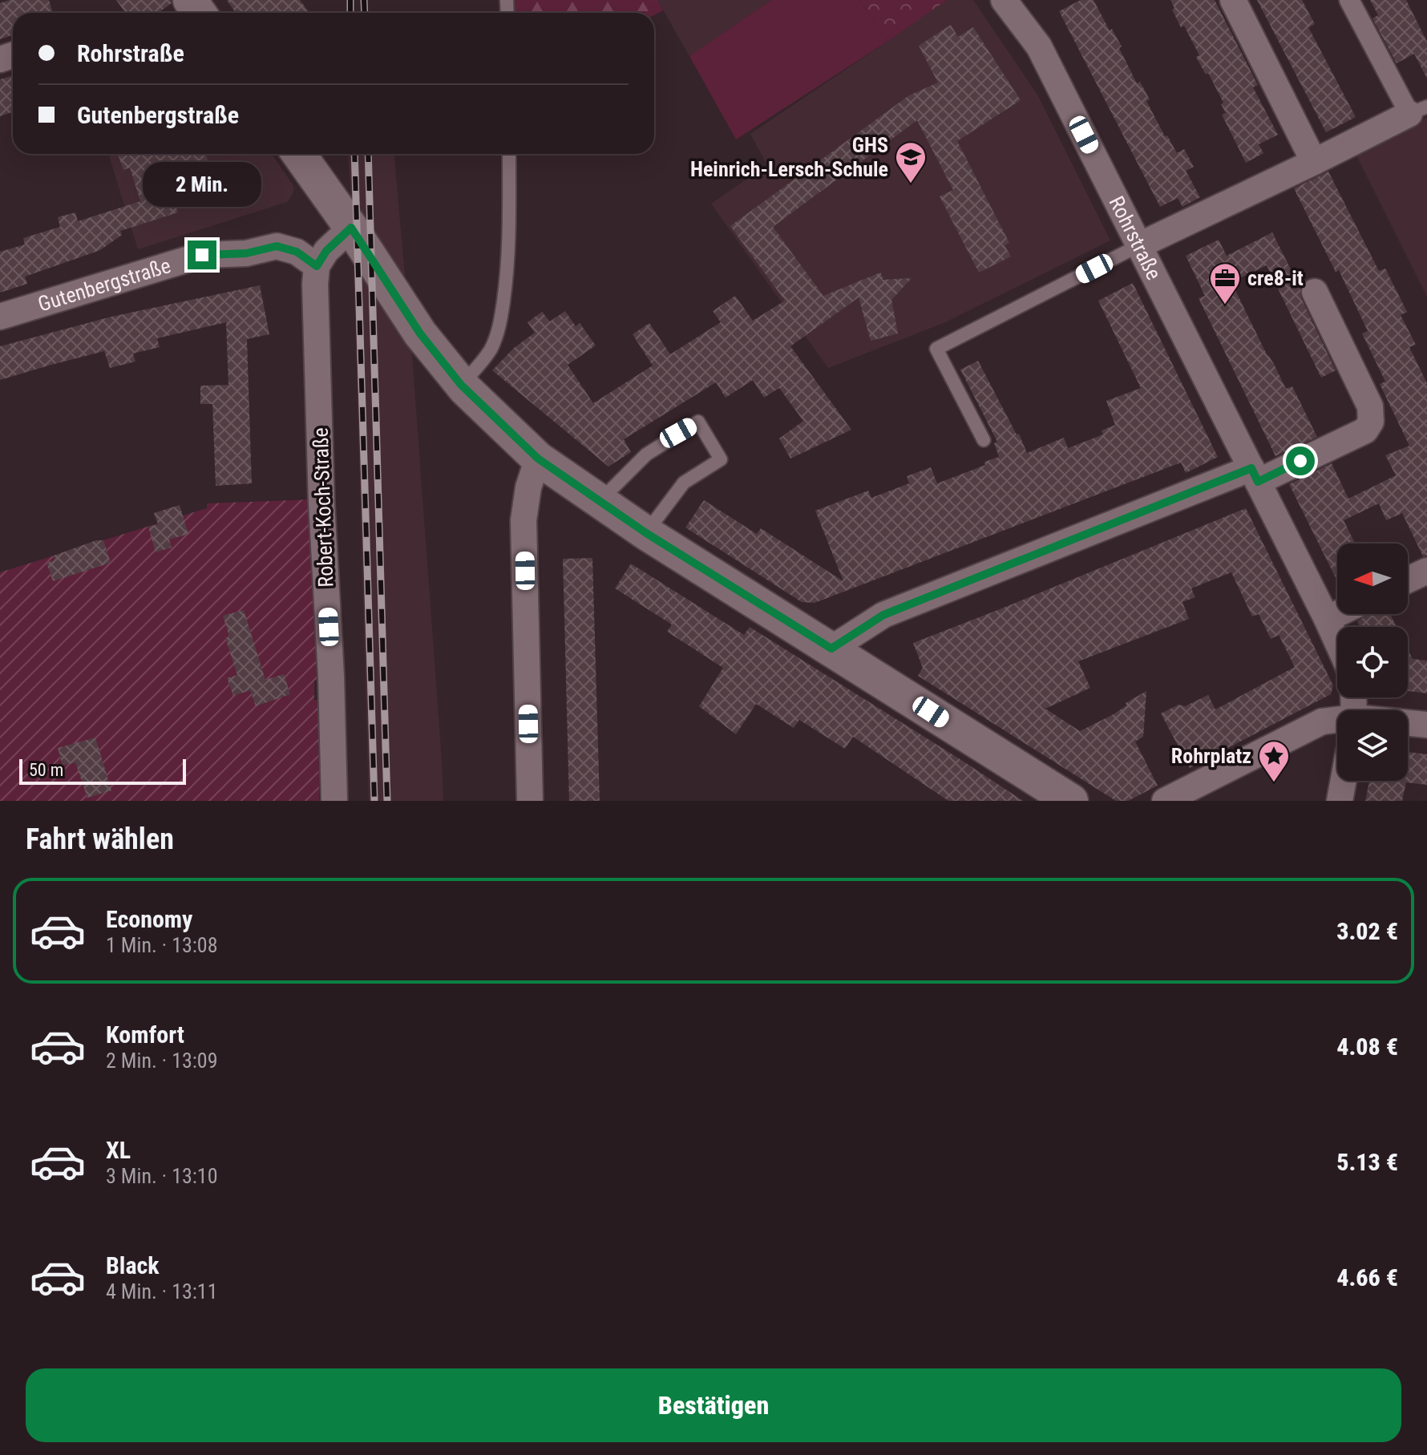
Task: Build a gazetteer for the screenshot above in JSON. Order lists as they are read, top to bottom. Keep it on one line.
{"streets":{"street":["Rohrstraße","Gutenbergstraße","Robert-Koch-Straße"]},"crossings":[["Gutenbergstraße","Robert-Koch-Straße"]],"places":{"school or university":["GHS Heinrich-Lersch-Schule"],"office":["cre8-it"],"place":["Rohrplatz"]},"scale_bar":"50 m","north":"left","page":{"banner":["Rohrstraße","Gutenbergstraße"],"bubble":"2 Min.","scale":"50 m","heading":"Fahrt wählen","list":[{"name":"Economy","note":"1 Min. · 13:08","value":"3.02 €"},{"name":"Komfort","note":"2 Min. · 13:09","value":"4.08 €"},{"name":"XL","note":"3 Min. · 13:10","value":"5.13 €"},{"name":"Black","note":"4 Min. · 13:11","value":"4.66 €"}],"buttons":"Bestätigen"}}
